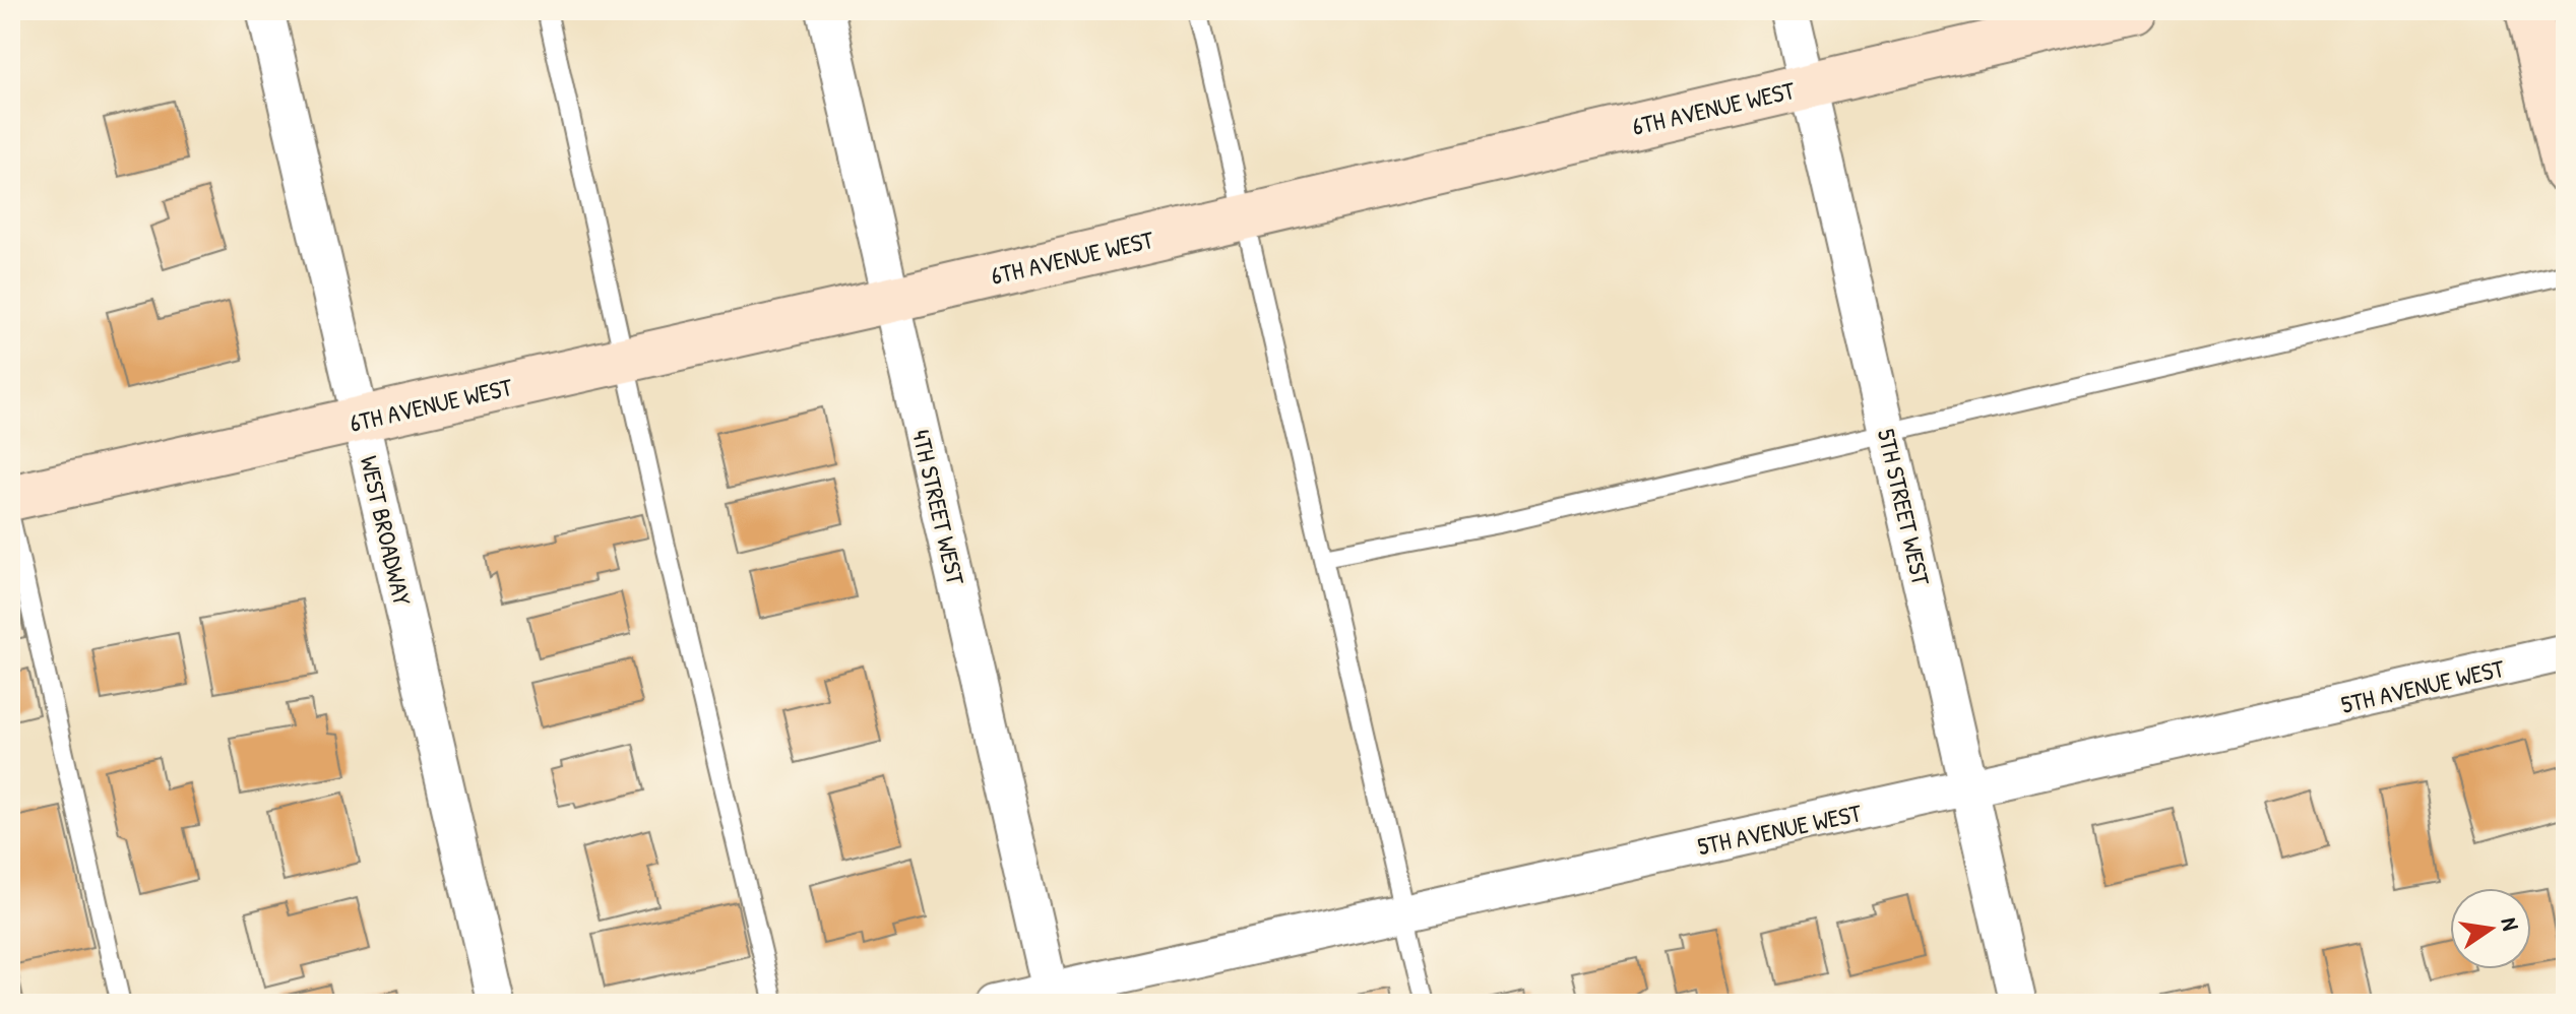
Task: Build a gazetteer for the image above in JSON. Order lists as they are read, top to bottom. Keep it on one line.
{"streets":{"street":["6TH AVENUE WEST","4TH STREET WEST","5TH STREET WEST","WEST BROADWAY","5TH AVENUE WEST"]},"crossings":[["6TH AVENUE WEST","4TH STREET WEST"],["6TH AVENUE WEST","5TH STREET WEST"],["6TH AVENUE WEST","WEST BROADWAY"],["4TH STREET WEST","5TH AVENUE WEST"],["5TH STREET WEST","5TH AVENUE WEST"]],"north":"right"}
